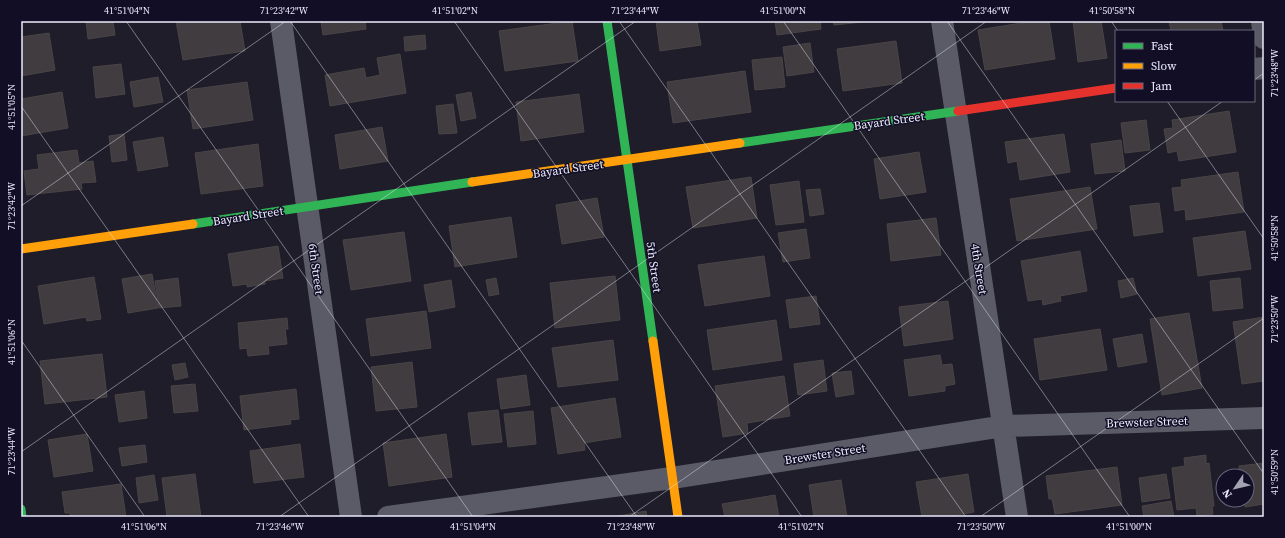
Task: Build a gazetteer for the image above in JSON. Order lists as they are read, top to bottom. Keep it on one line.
{"streets":{"street":["Bayard Street","5th Street","6th Street","4th Street","Brewster Street"]},"crossings":[["Bayard Street","5th Street"],["Bayard Street","6th Street"],["Bayard Street","4th Street"],["5th Street","Brewster Street"],["4th Street","Brewster Street"]],"legend":["Fast","Slow","Jam"],"north":"bottom left","coordinates":["41°51'04\"N","71°23'42\"W","41°51'02\"N","71°23'44\"W","41°51'00\"N","71°23'46\"W","41°50'58\"N","71°23'48\"W","41°51'05\"N","71°23'50\"W","41°51'06\"N","41°50'59\"N"]}
